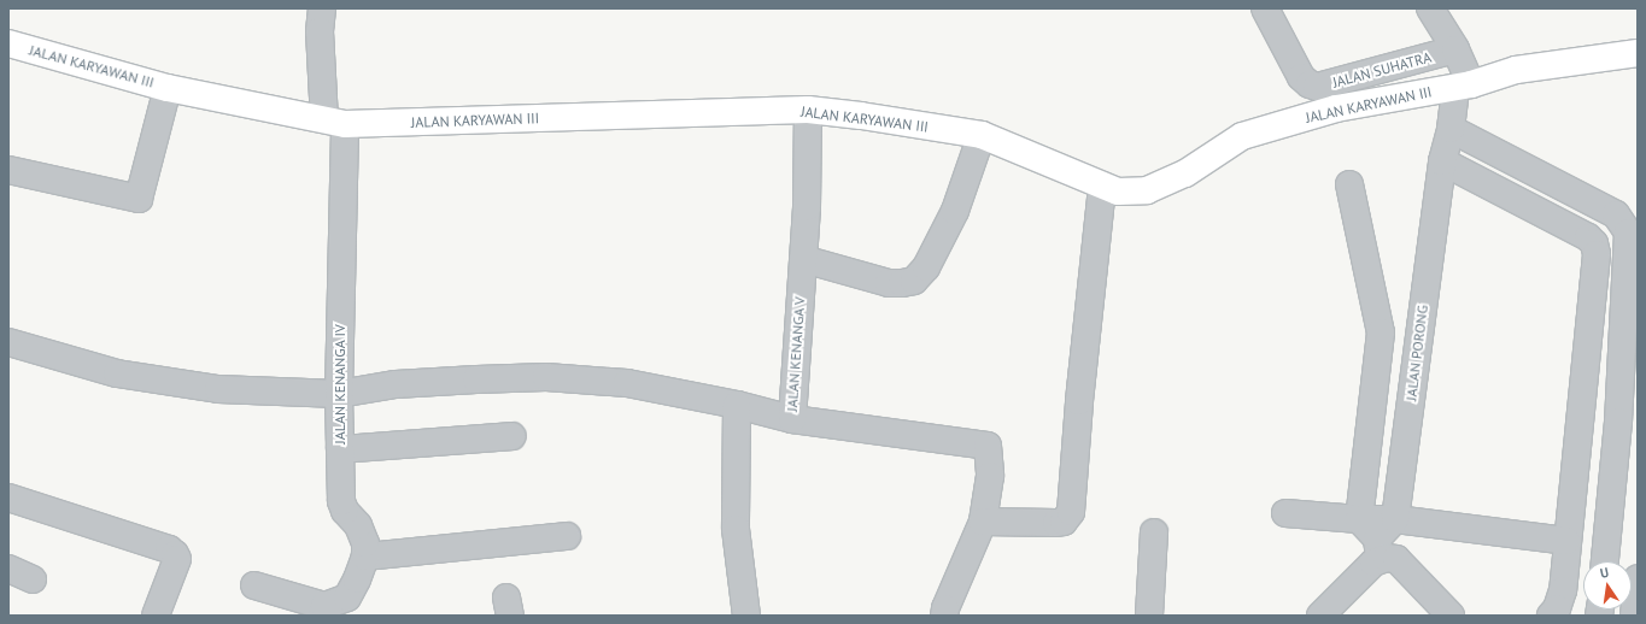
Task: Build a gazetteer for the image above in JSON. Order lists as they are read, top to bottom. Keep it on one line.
{"streets":{"street":["JALAN KARYAWAN III","JALAN SUHATRA","JALAN PORONG","JALAN KENANGA V","JALAN KENANGA IV"]},"crossings":[["JALAN KARYAWAN III","JALAN PORONG"],["JALAN KARYAWAN III","JALAN KENANGA V"],["JALAN KARYAWAN III","JALAN KENANGA IV"],["JALAN KENANGA V","JALAN KENANGA IV"]],"north":"top"}
